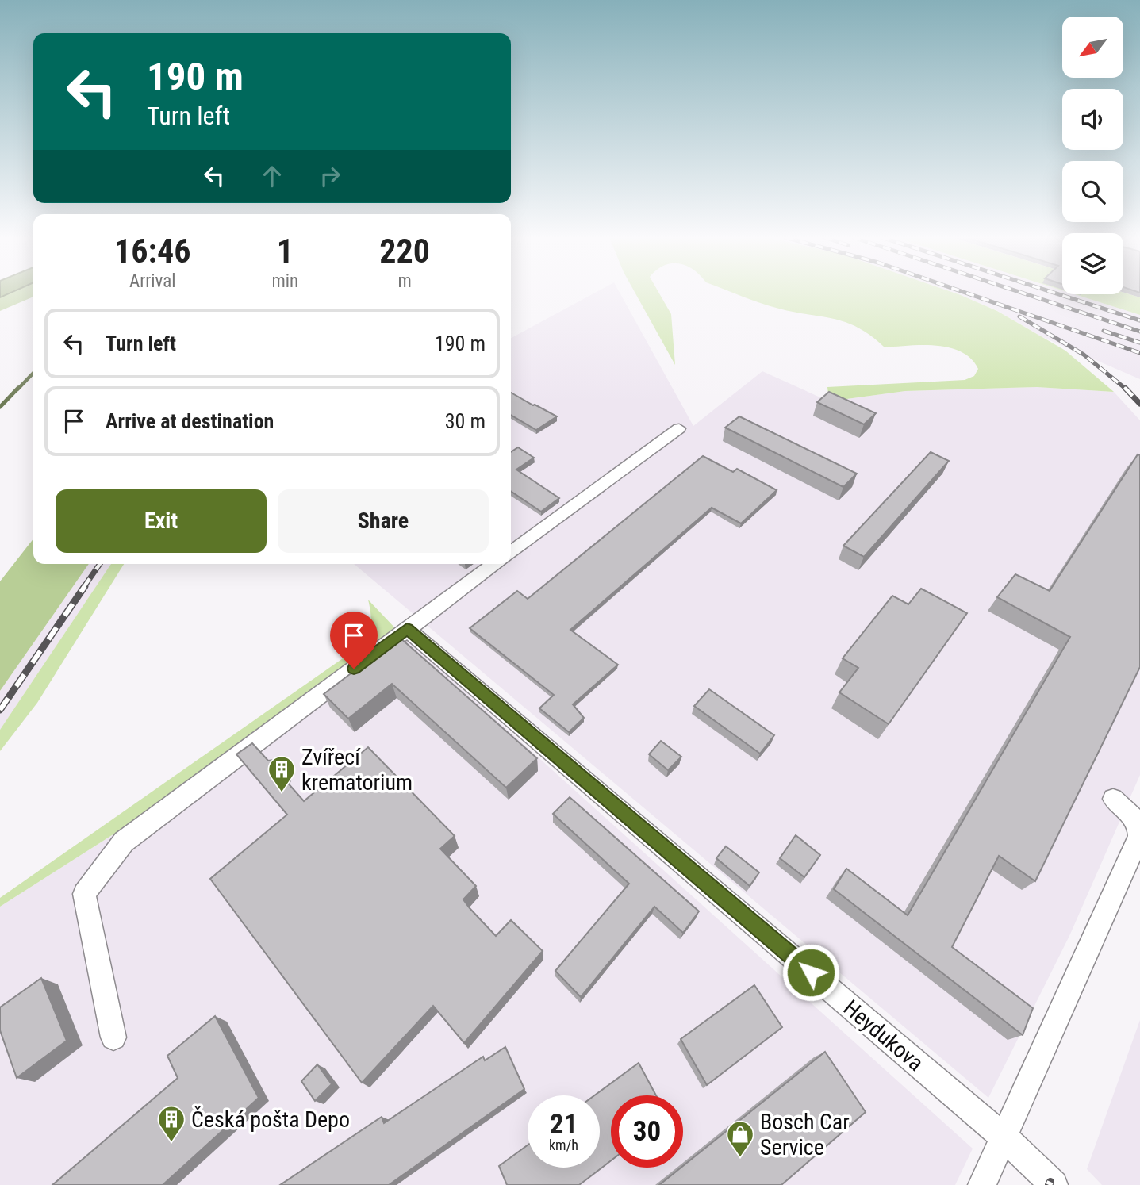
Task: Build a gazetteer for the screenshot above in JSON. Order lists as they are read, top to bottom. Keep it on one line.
{"streets":{"street":["Heydukova"]},"places":{"building":["Zvířecí krematorium","Česká pošta Depo"],"shop":["Bosch Car Service"]},"north":"bottom left","page":{"turn":["190 m","Turn left"],"eta":["16:46","Arrival","1","min","220","m"],"list":[{"name":"Turn left","value":"190 m"},{"name":"Arrive at destination","value":"30 m"}],"buttons":["Exit","Share"],"speed":"21 km/h","limit":"30"}}
